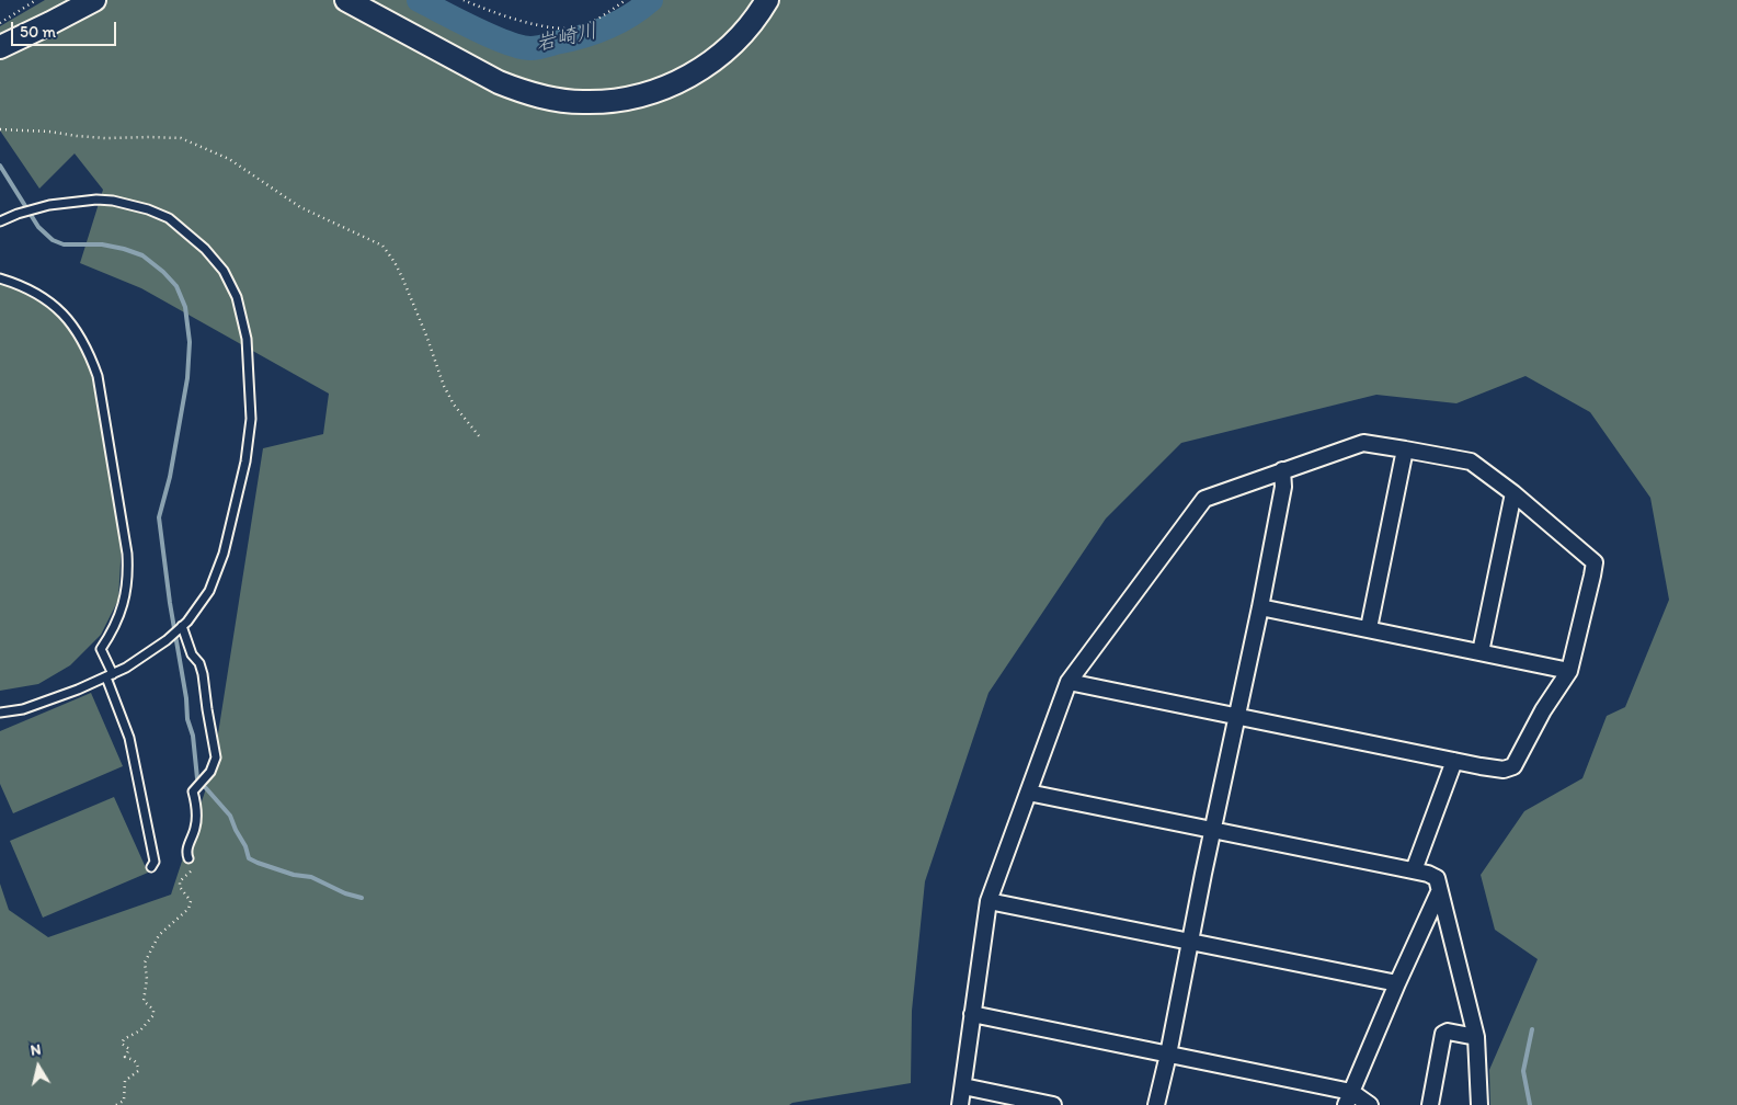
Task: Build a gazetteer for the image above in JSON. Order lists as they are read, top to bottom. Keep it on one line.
{"water":["岩崎川"],"scale_bar":"50 m","north":"top"}
